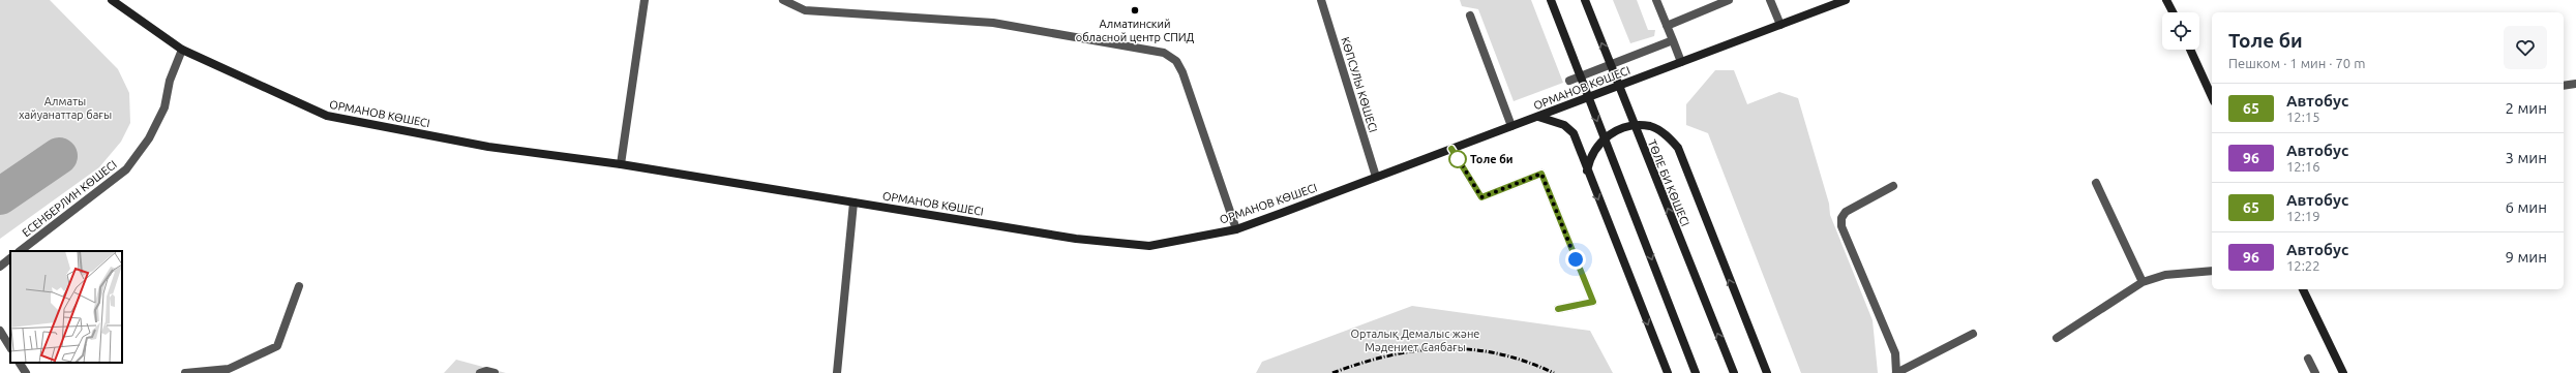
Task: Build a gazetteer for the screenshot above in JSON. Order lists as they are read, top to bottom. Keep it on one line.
{"streets":{"street":["КӨПСУЛЫ КӨШЕСІ","ОРМАНОВ КӨШЕСІ","ТӨЛЕ БИ КӨШЕСІ","ЕСЕНБЕРЛИН КӨШЕСІ"]},"crossings":[["КӨПСУЛЫ КӨШЕСІ","ОРМАНОВ КӨШЕСІ"],["ОРМАНОВ КӨШЕСІ","ЕСЕНБЕРЛИН КӨШЕСІ"]],"parks":["Алматы хайуанаттар бағы","Орталық Демалыс және Мәдениет Саябағы"],"places":["Алматинский обласной центр СПИД","Толе би"],"lines":["bus line 65"],"page":{"heading":["Толе би","Пешком · 1 мин · 70 m"],"list":[{"mark":"65","name":"Автобус","note":"12:15","value":"2 мин"},{"mark":"96","name":"Автобус","note":"12:16","value":"3 мин"},{"mark":"65","name":"Автобус","note":"12:19","value":"6 мин"},{"mark":"96","name":"Автобус","note":"12:22","value":"9 мин"}]}}
